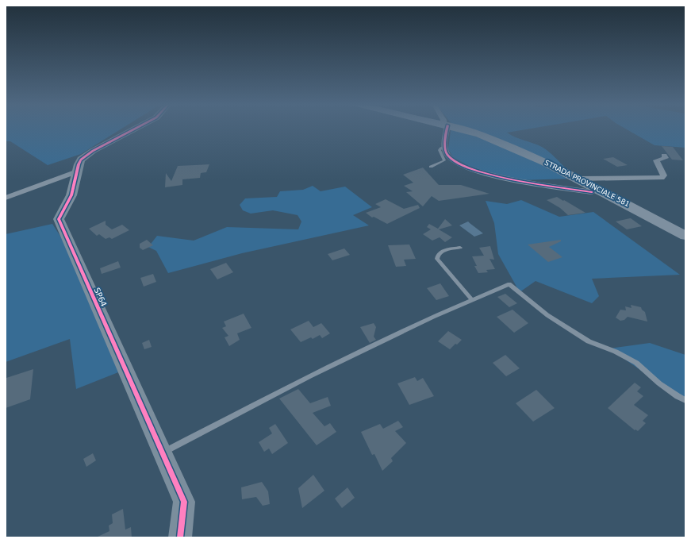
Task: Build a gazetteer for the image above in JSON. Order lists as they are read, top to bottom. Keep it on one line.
{"streets":{"main road":["STRADA PROVINCIALE 581"],"street":["SP64"]}}
